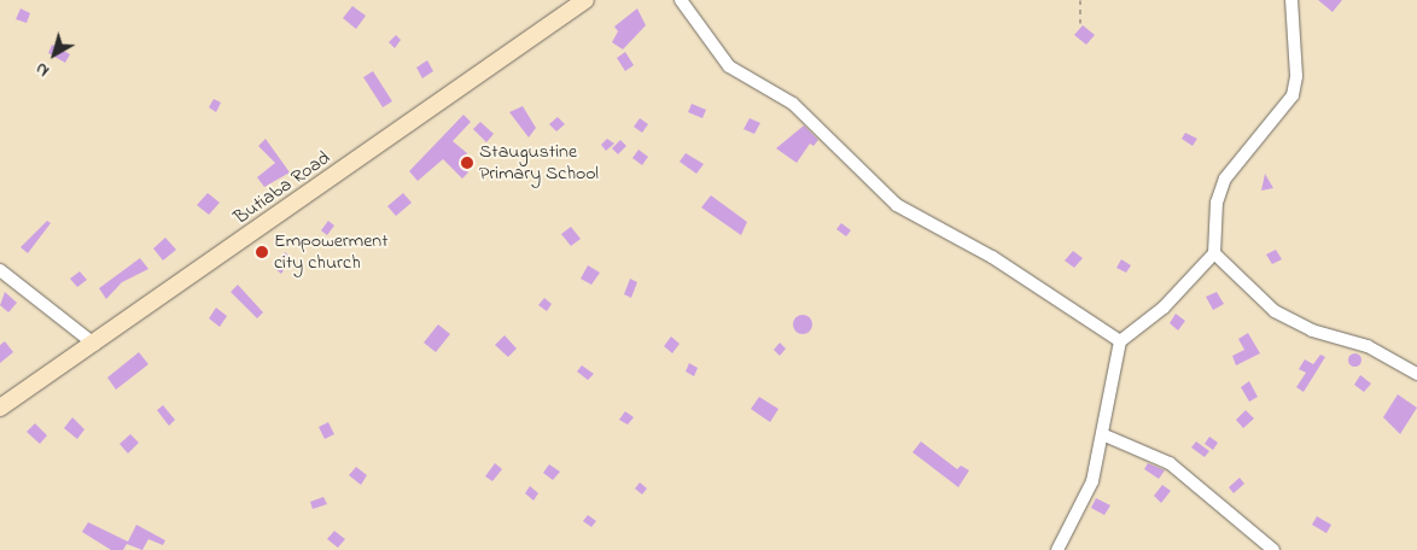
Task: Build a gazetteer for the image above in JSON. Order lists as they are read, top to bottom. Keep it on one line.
{"streets":{"main road":["Butiaba Road"]},"places":["Staugustine Primary School","Empowerment city church"],"north":"bottom left"}
